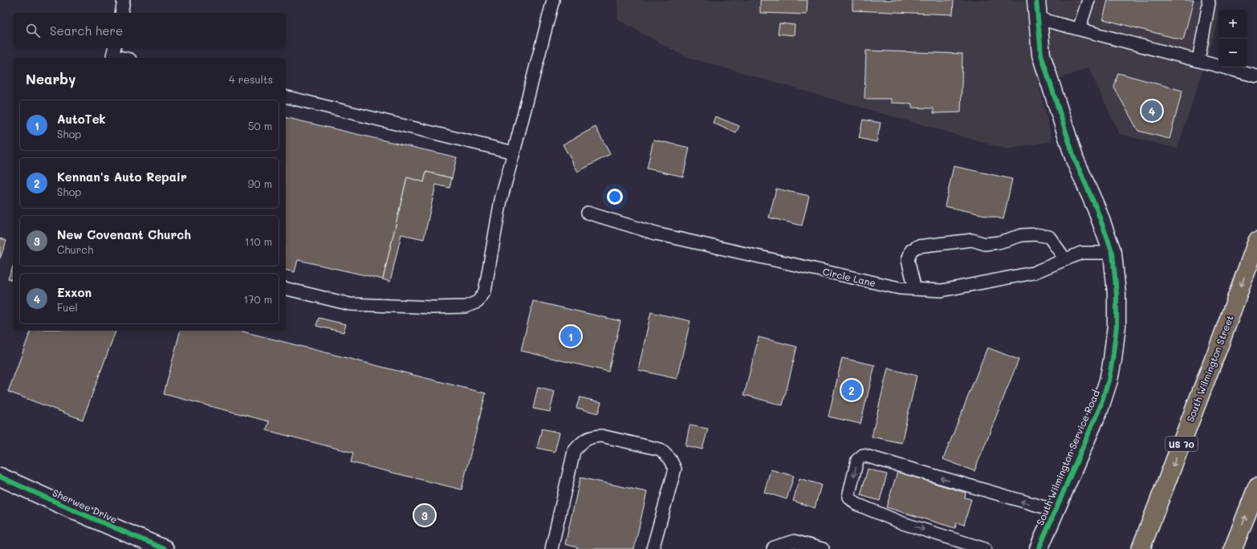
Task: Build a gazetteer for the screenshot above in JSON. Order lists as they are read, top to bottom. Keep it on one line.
{"streets":{"highway":["South Wilmington Street","US 70"],"street":["South Wilmington Service Road","Sherwee Drive"],"lane":["Circle Lane"]},"crossings":[["Circle Lane","South Wilmington Service Road"]],"one_way":["South Wilmington Street"],"page":{"map_buttons":["+","−"],"search":"Search here","heading":["Nearby","4 results"],"pins":["4","1","2","3"],"list":[{"mark":"1","name":"AutoTek","note":"Shop","value":"50 m"},{"mark":"2","name":"Kennan's Auto Repair","note":"Shop","value":"90 m"},{"mark":"3","name":"New Covenant Church","note":"Church","value":"110 m"},{"mark":"4","name":"Exxon","note":"Fuel","value":"170 m"}]}}
